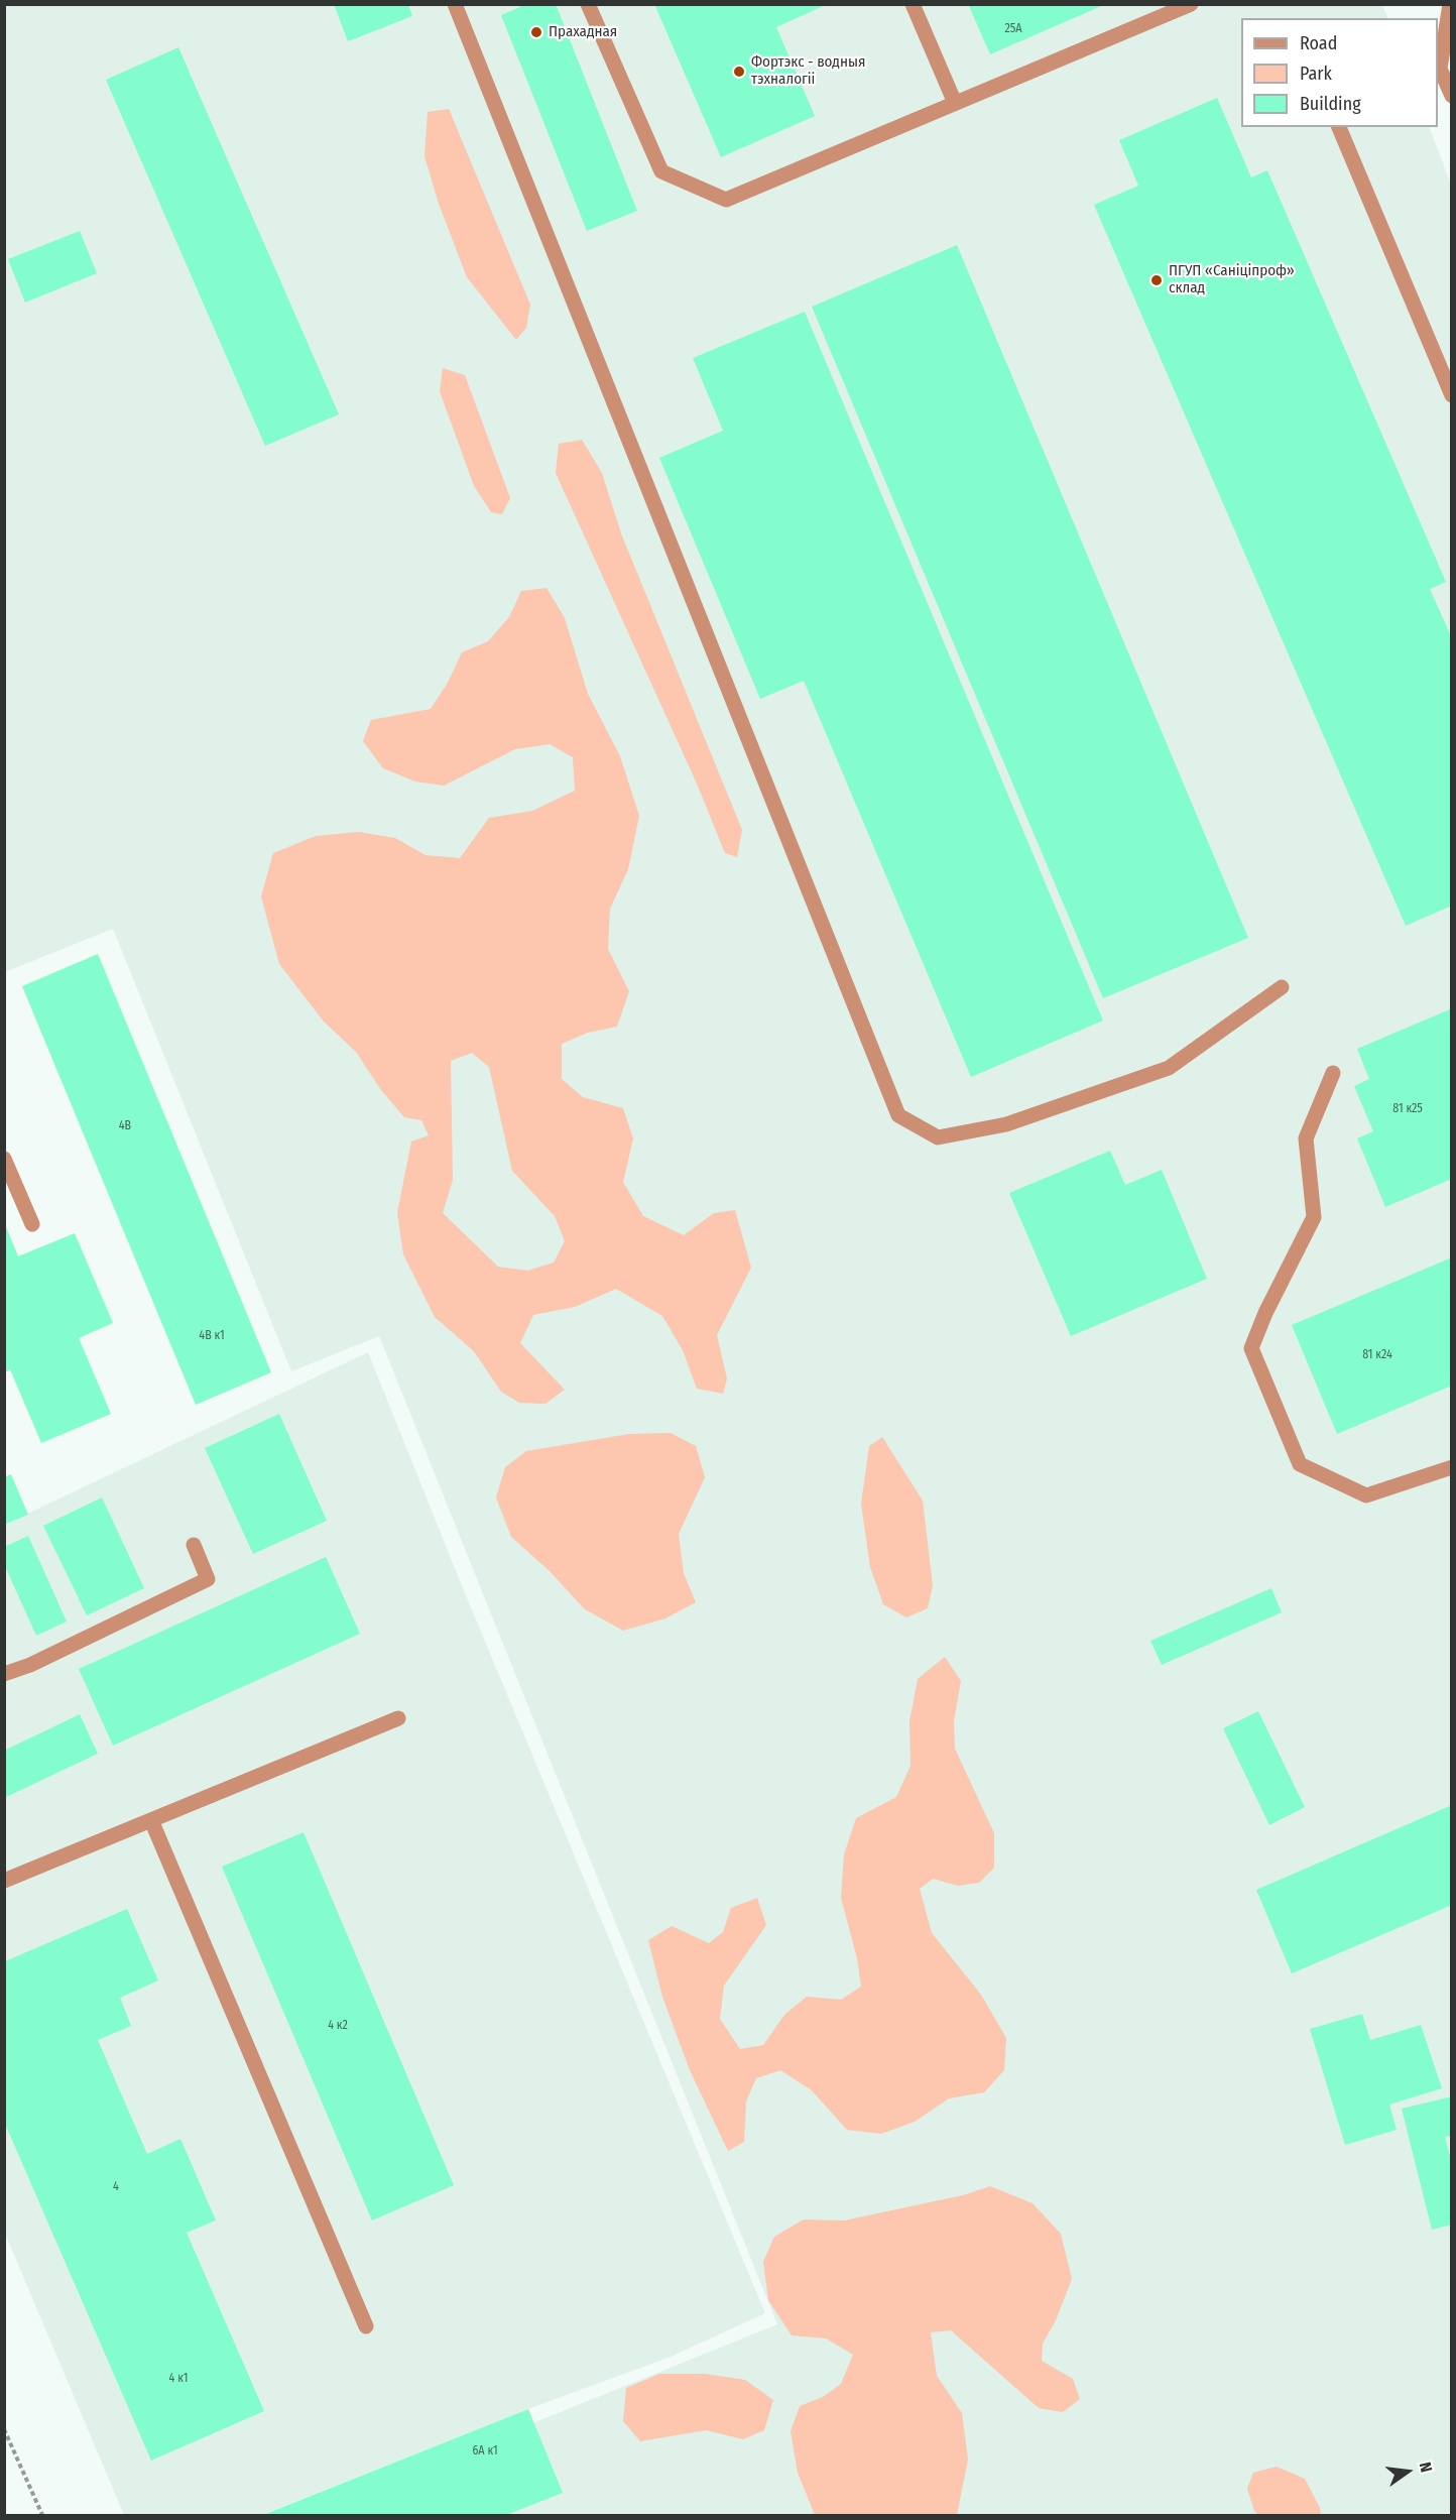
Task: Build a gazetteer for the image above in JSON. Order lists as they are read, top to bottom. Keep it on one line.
{"places":["Прахадная","Фортэкс - водныя тэхналогіі","ПГУП «Саніціпроф» склад"],"house_numbers":["25А","81 к25","4В","4В к1","81 к24","4 к2","4","4 к1","6А к1"],"legend":["Road","Park","Building"],"north":"right"}
